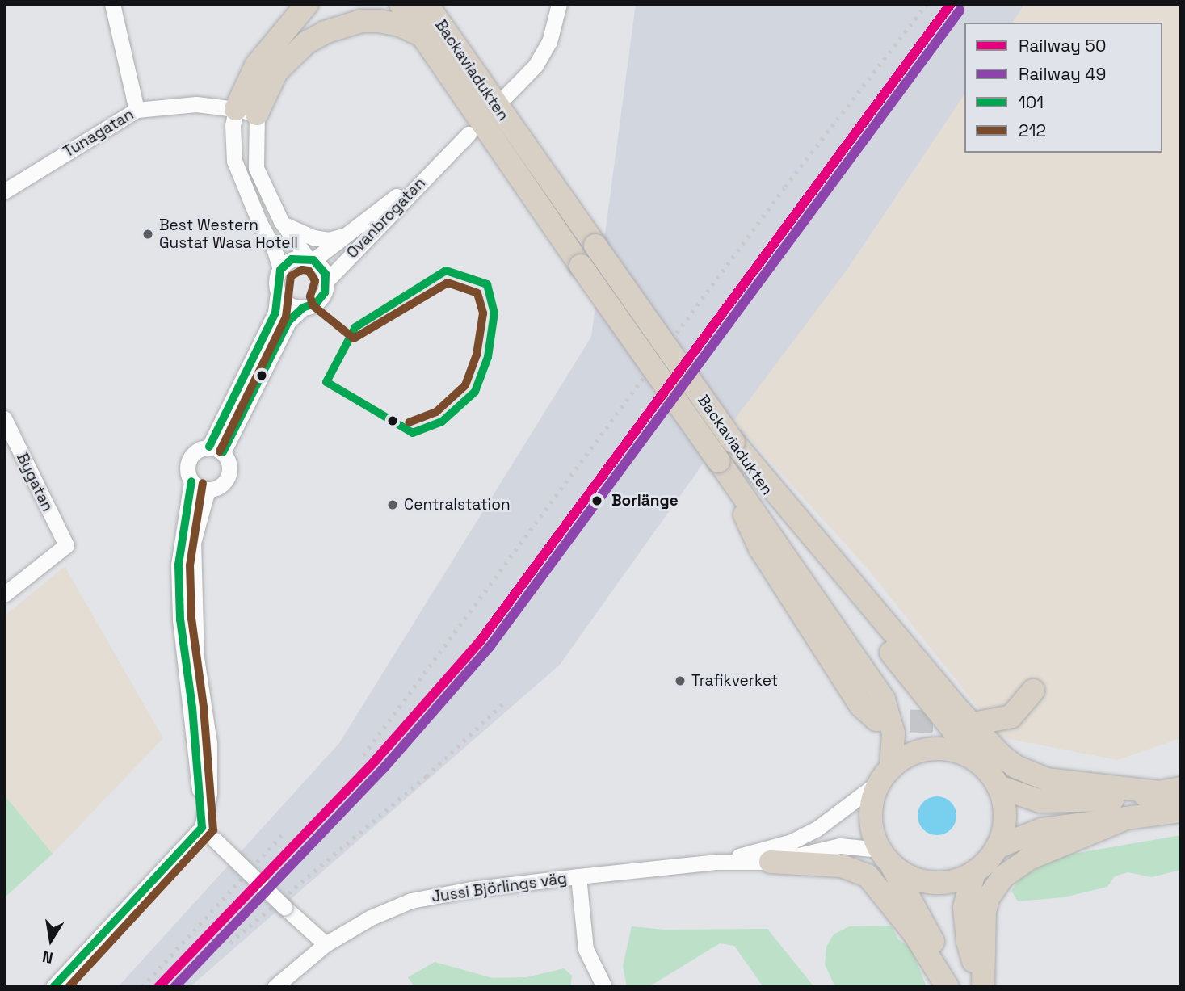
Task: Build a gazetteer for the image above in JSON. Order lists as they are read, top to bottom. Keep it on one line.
{"streets":{"highway":["Backaviadukten"],"street":["Tunagatan","Ovanbrogatan","Bygatan","Jussi Björlings väg"]},"crossings":[["Backaviadukten","Jussi Björlings väg"]],"places":["Best Western Gustaf Wasa Hotell","Borlänge","Centralstation","Trafikverket"],"lines":["rail line 50","rail line 49","transit line 101","transit line 212"],"legend":["Railway 50","Railway 49","101","212"],"north":"bottom"}
